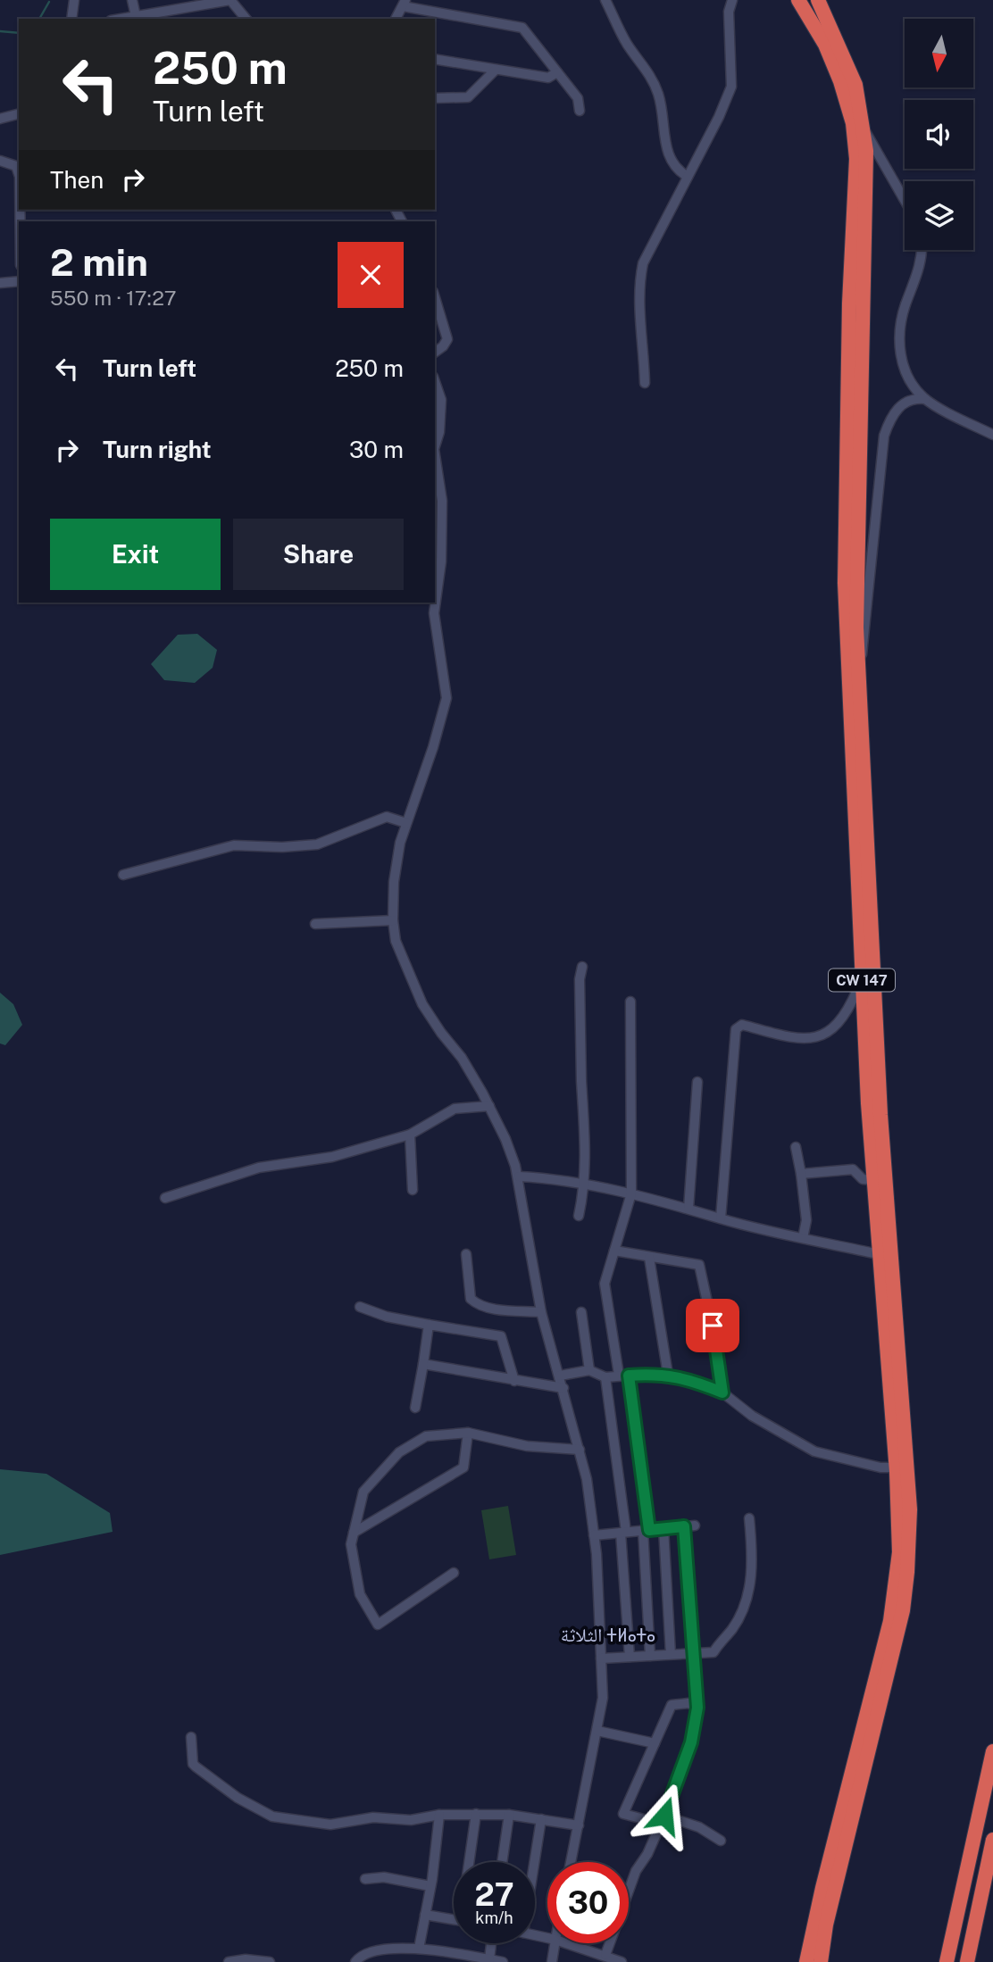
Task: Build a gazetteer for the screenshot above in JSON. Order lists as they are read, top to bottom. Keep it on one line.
{"streets":{"highway":["CW 147"]},"districts":["الثلاثة ⵜⵍⴰⵜⴰ"],"north":"bottom","page":{"turn":["250 m","Turn left"],"then":"Then","heading":["2 min","550 m · 17:27"],"list":[{"name":"Turn left","value":"250 m"},{"name":"Turn right","value":"30 m"}],"buttons":["Exit","Share"],"speed":"27 km/h","limit":"30"}}
